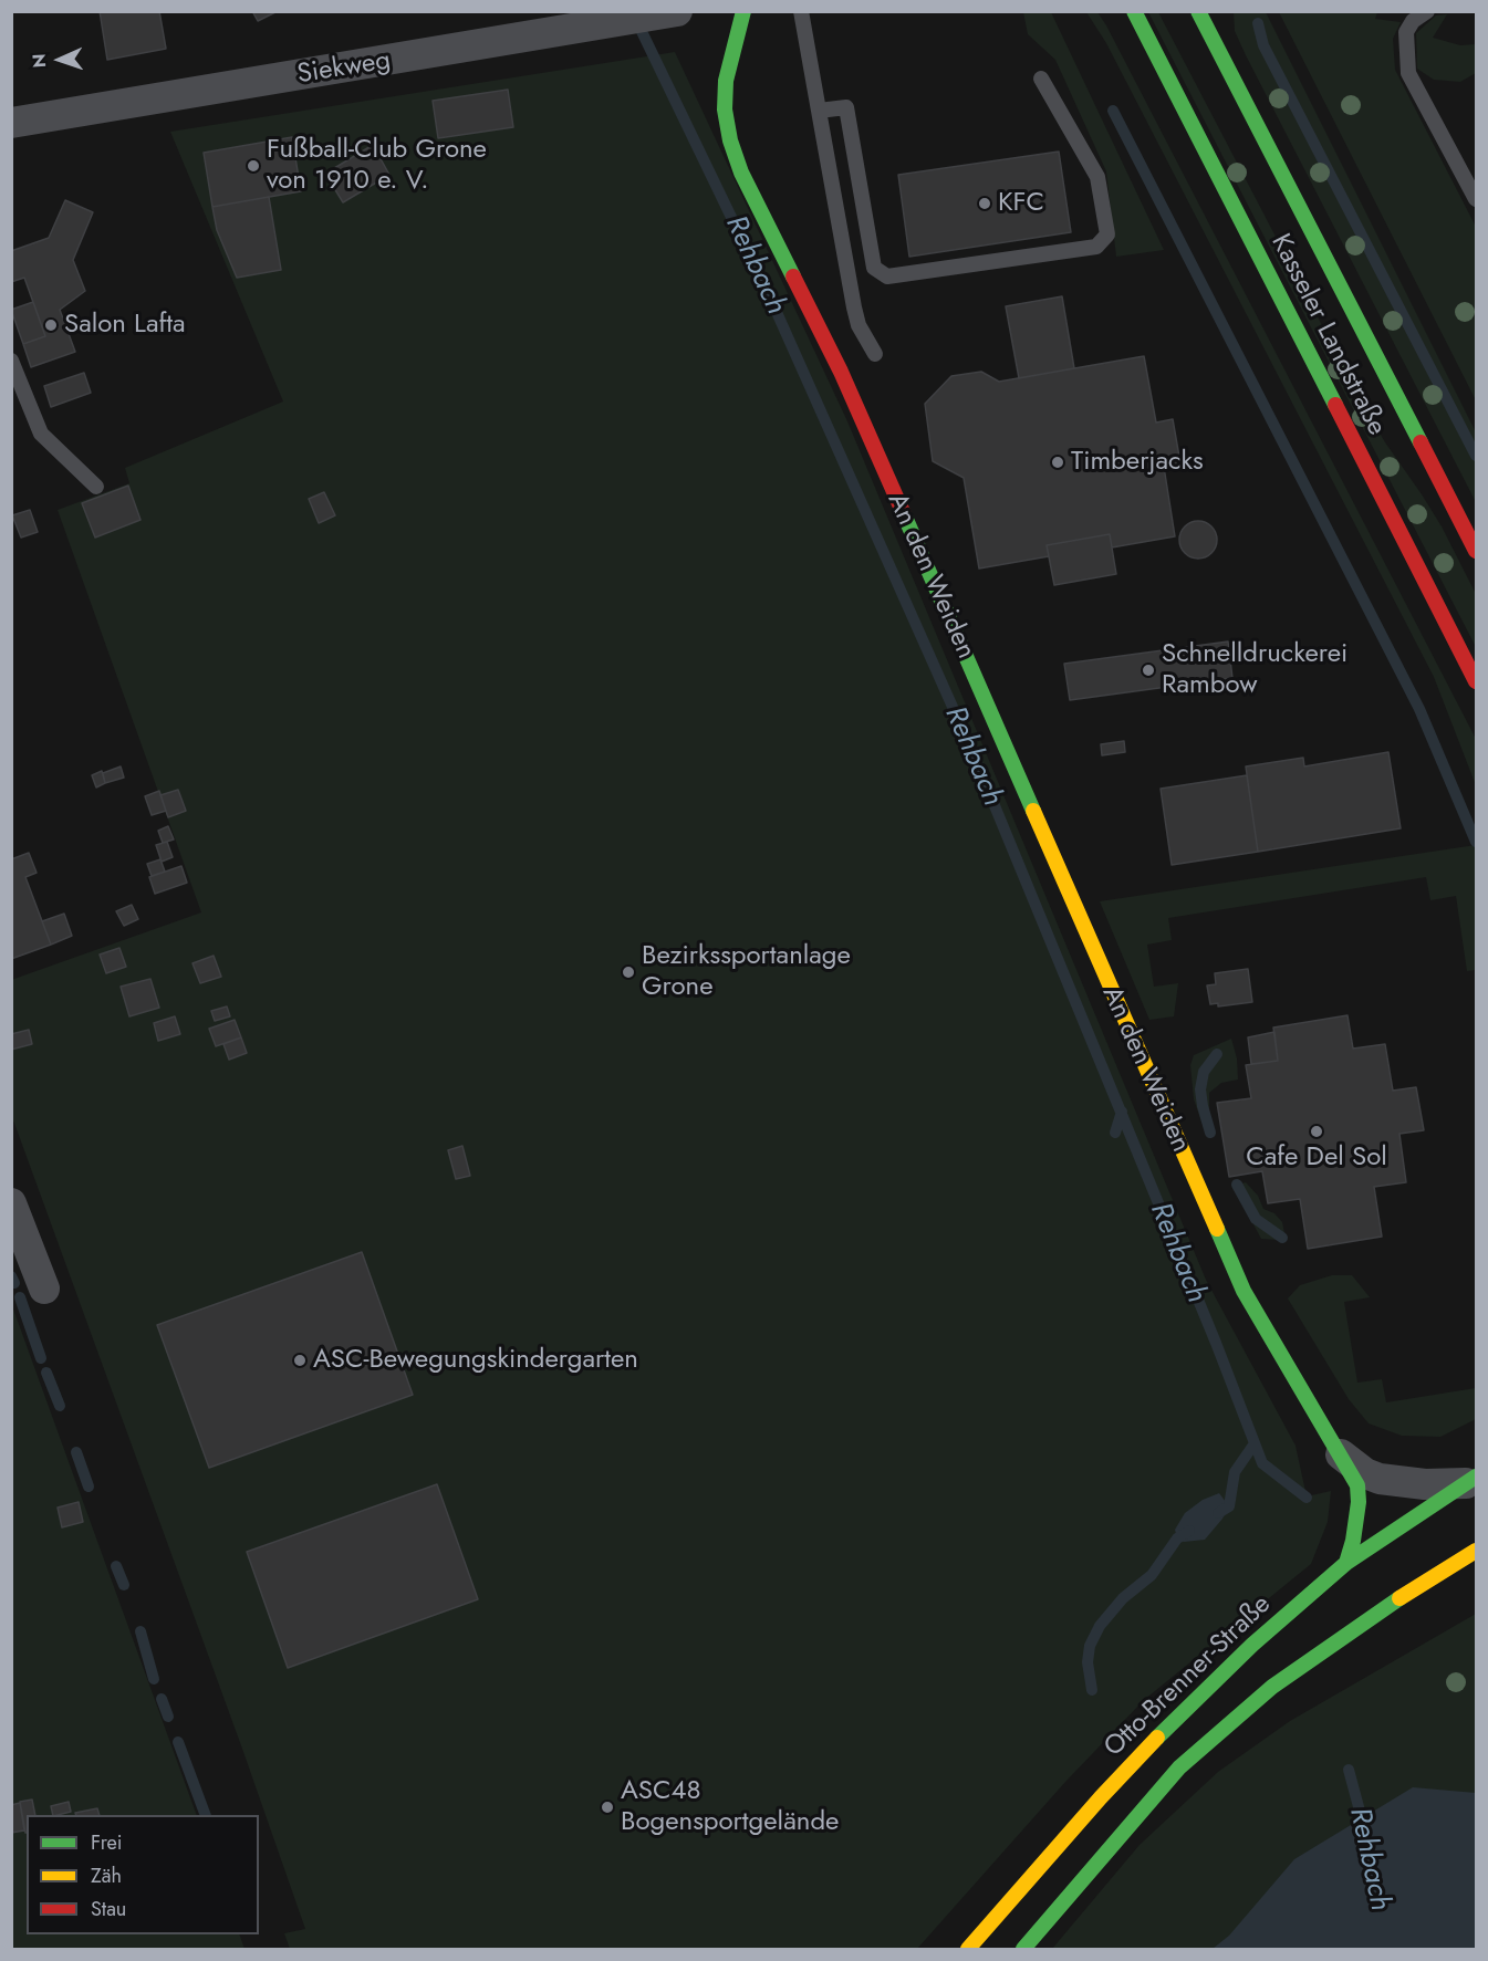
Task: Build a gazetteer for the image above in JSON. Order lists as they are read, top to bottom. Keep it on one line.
{"streets":{"main road":["Kasseler Landstraße","An den Weiden","Otto-Brenner-Straße"],"street":["Siekweg"]},"crossings":[["An den Weiden","Otto-Brenner-Straße"]],"water":["Rehbach"],"places":["Fußball-Club Grone von 1910 e. V.","KFC","Salon Lafta","Timberjacks","Schnelldruckerei Rambow","Bezirkssportanlage Grone","Cafe Del Sol","ASC-Bewegungskindergarten","ASC48 Bogensportgelände"],"legend":["Frei","Zäh","Stau"],"north":"left"}
